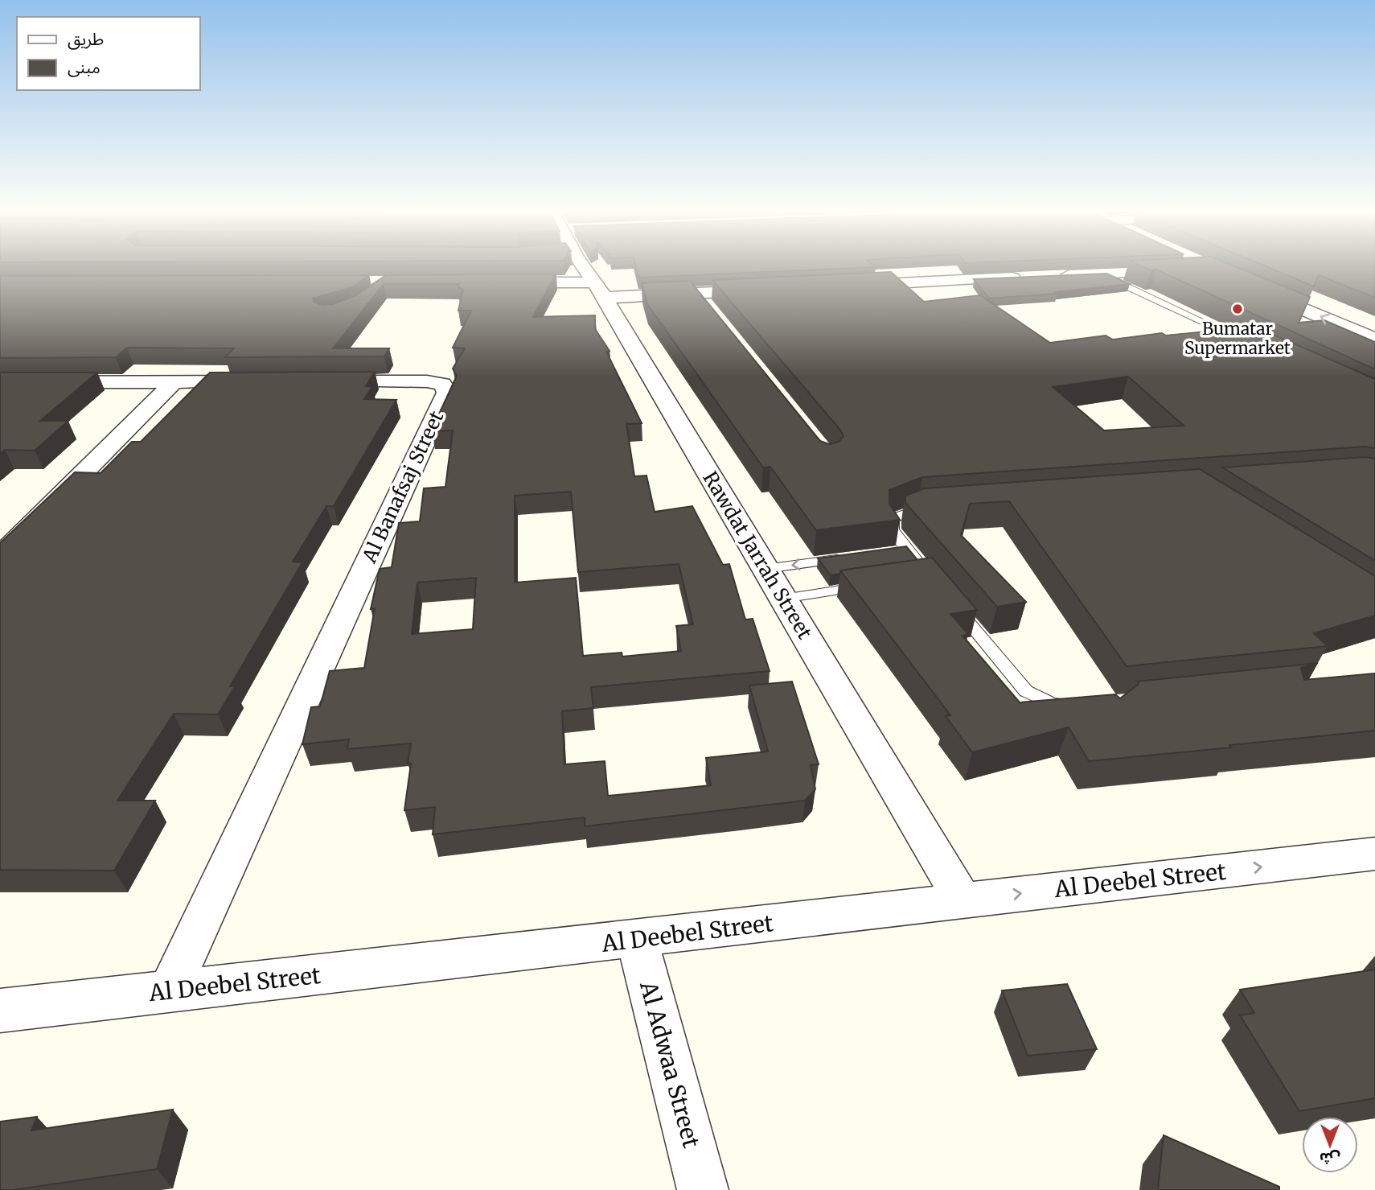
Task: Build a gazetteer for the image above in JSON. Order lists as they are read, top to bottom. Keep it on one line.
{"streets":{"street":["Al Banafsaj Street","Rawdat Jarrah Street","Al Deebel Street","Al Adwaa Street"]},"crossings":[["Al Banafsaj Street","Al Deebel Street"],["Rawdat Jarrah Street","Al Deebel Street"],["Al Deebel Street","Al Adwaa Street"]],"places":["Bumatar Supermarket"],"legend":["طريق","مبنى"],"north":"bottom"}
